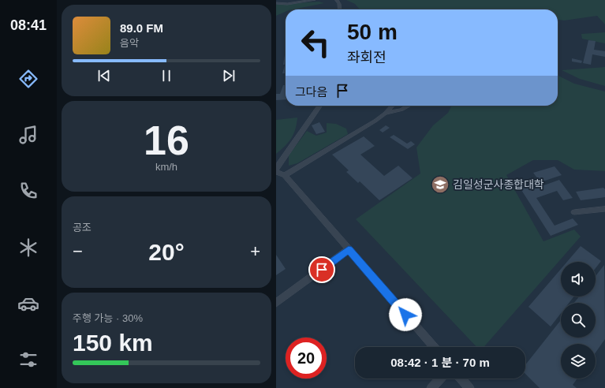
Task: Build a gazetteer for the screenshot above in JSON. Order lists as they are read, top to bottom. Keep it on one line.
{"places":{"school or university":["김일성군사종합대학"]},"page":{"tabs":"08:41","turn":["50 m","좌회전"],"song":["89.0 FM","음악"],"then":"그다음","tile":[["16","km/h"],"공조",["주행 가능 · 30%","150 km"]],"heat":["−","20°","+"],"limit":"20","trip":"08:42 · 1 분 · 70 m"}}
